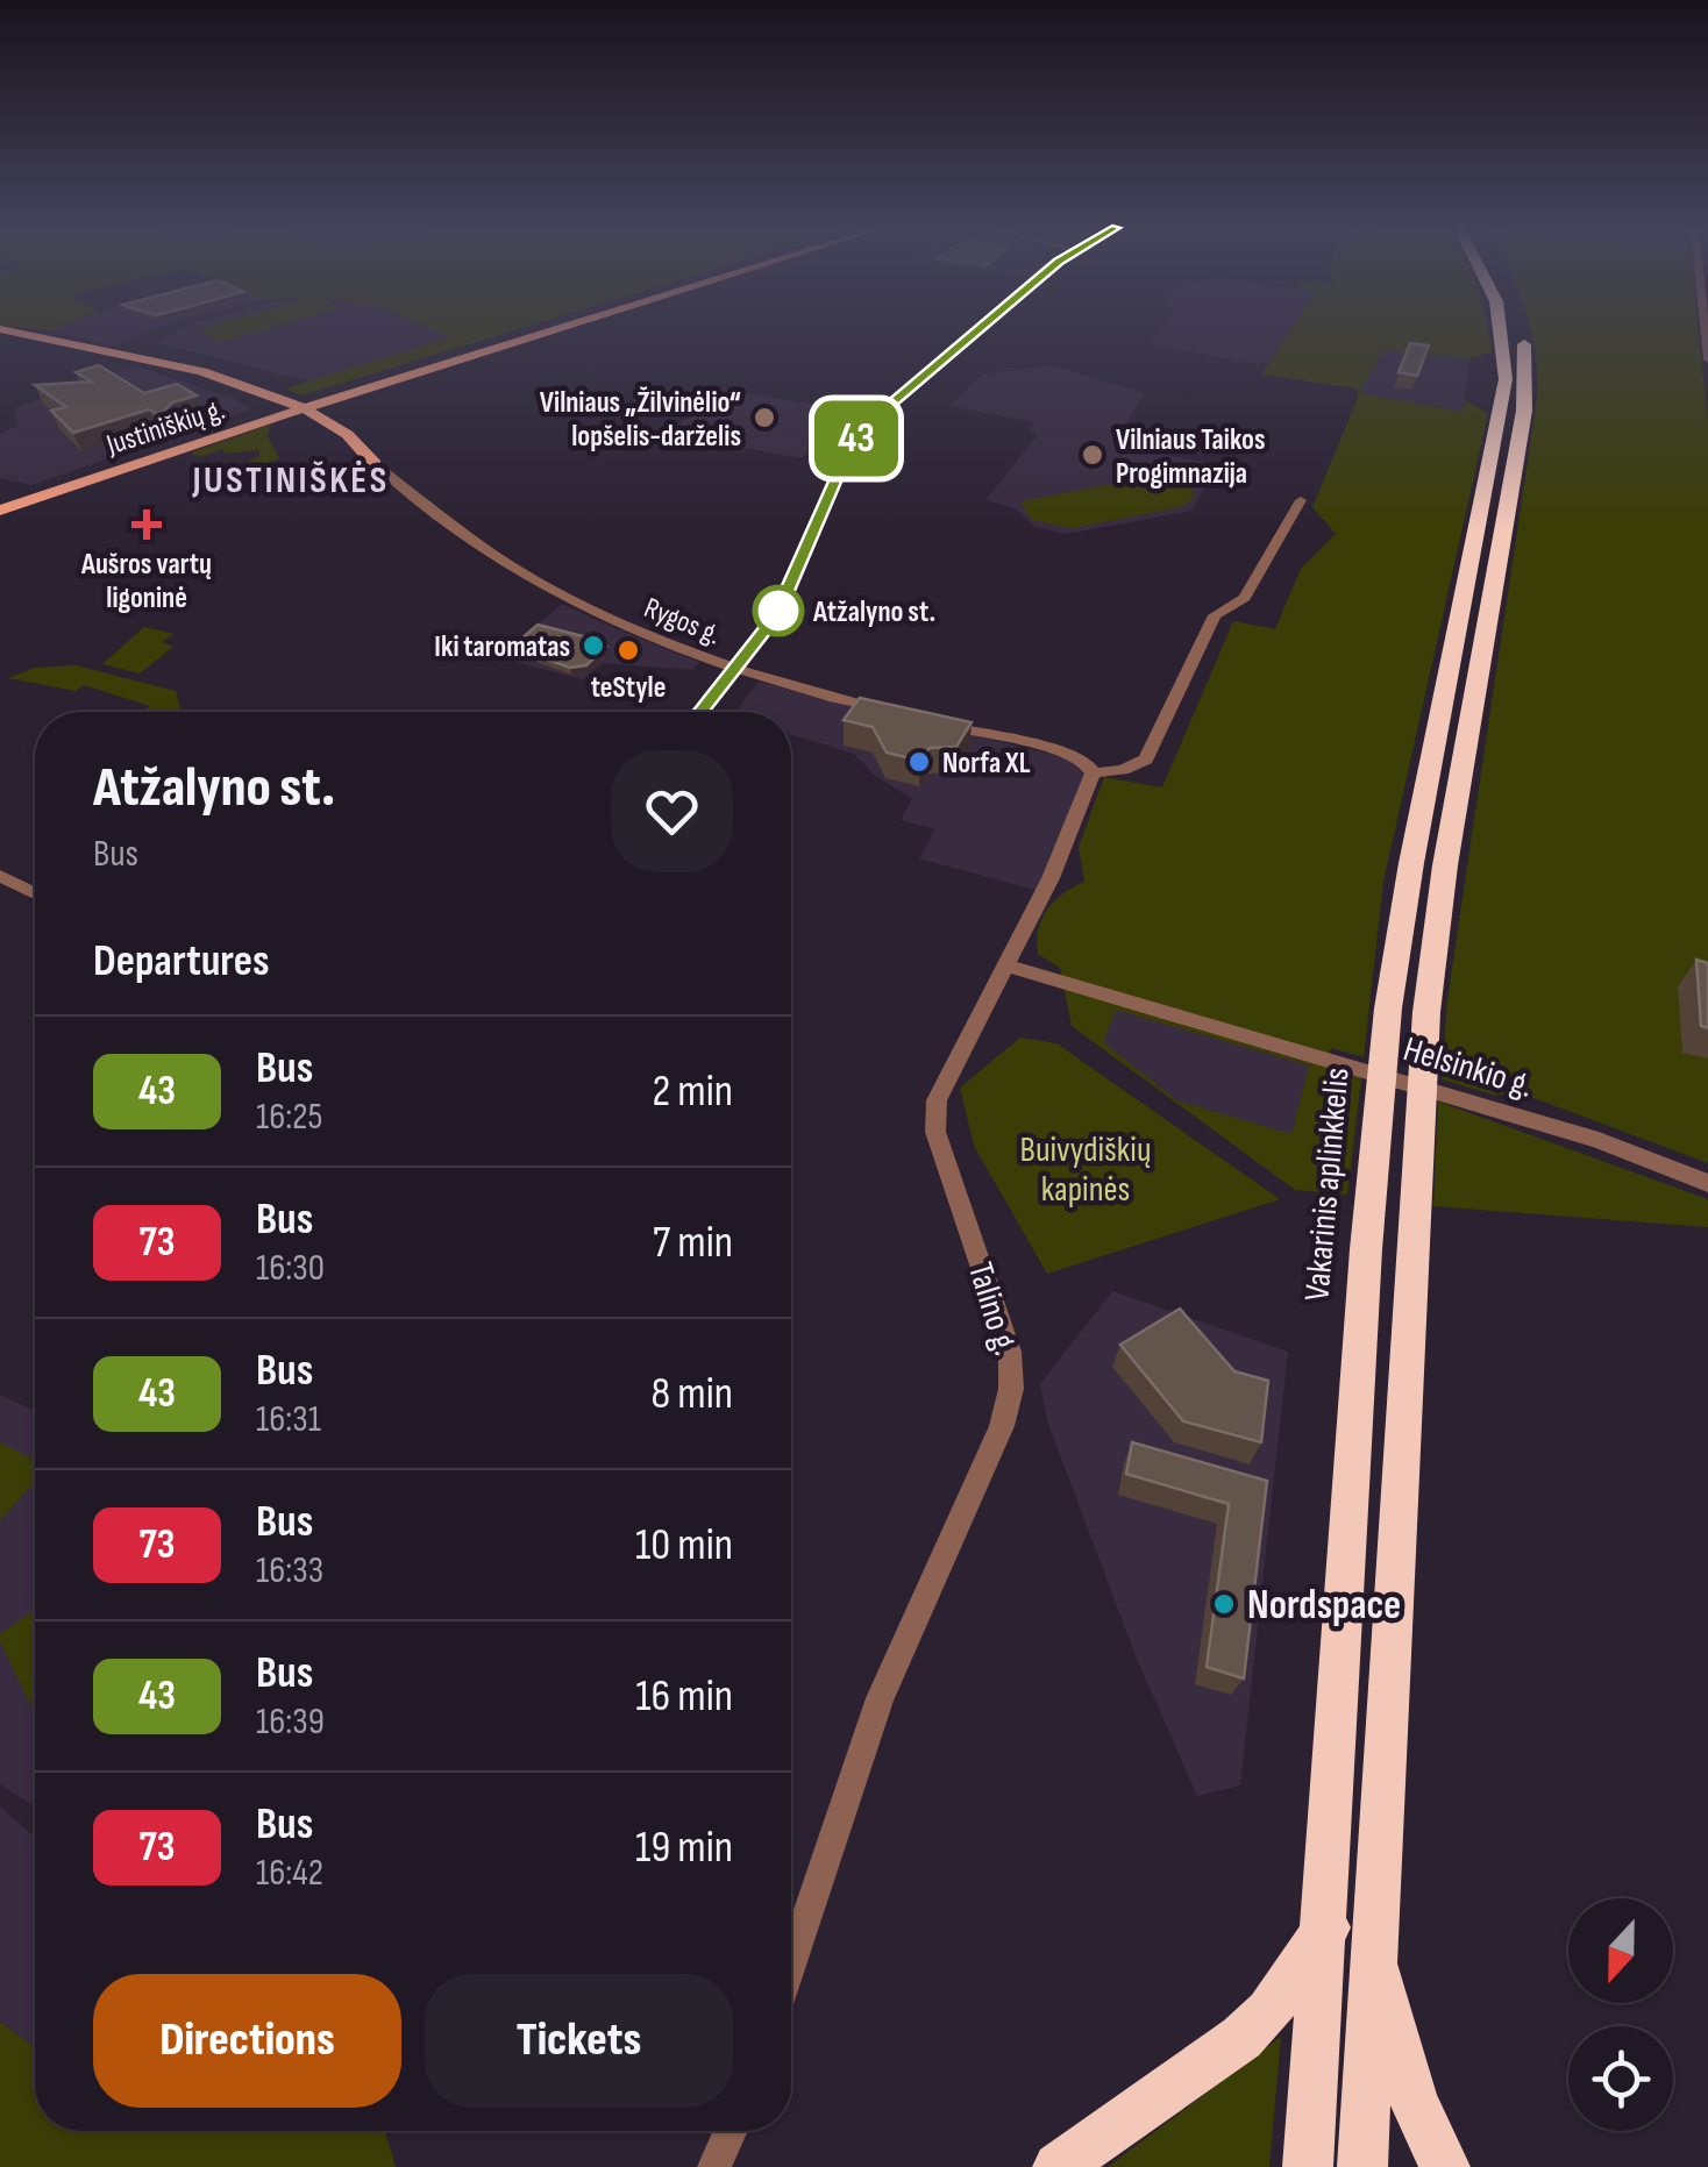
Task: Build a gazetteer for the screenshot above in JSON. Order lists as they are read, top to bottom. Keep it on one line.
{"streets":{"highway":["Vakarinis aplinkkelis"],"main road":["Justiniškių g.","Rygos g."],"street":["Helsinkio g.","Talino g."]},"crossings":[["Justiniškių g.","Rygos g."],["Helsinkio g.","Talino g."]],"districts":["JUSTINIŠKĖS"],"parks":["Buivydiškių kapinės"],"places":{"other":["Vilniaus „Žilvinėlio“ lopšelis-darželis","Vilniaus Taikos Progimnazija","Atžalyno st.","Iki taromatas","teStyle","Norfa XL","Nordspace"],"health":["Aušros vartų ligoninė"]},"lines":["bus line 43"],"north":"bottom","page":{"on_map":"43","heading":[["Atžalyno st.","Bus"],"Departures"],"list":[{"mark":"43","name":"Bus","note":"16:25","value":"2 min"},{"mark":"73","name":"Bus","note":"16:30","value":"7 min"},{"mark":"43","name":"Bus","note":"16:31","value":"8 min"},{"mark":"73","name":"Bus","note":"16:33","value":"10 min"},{"mark":"43","name":"Bus","note":"16:39","value":"16 min"},{"mark":"73","name":"Bus","note":"16:42","value":"19 min"}],"buttons":["Directions","Tickets"]}}
